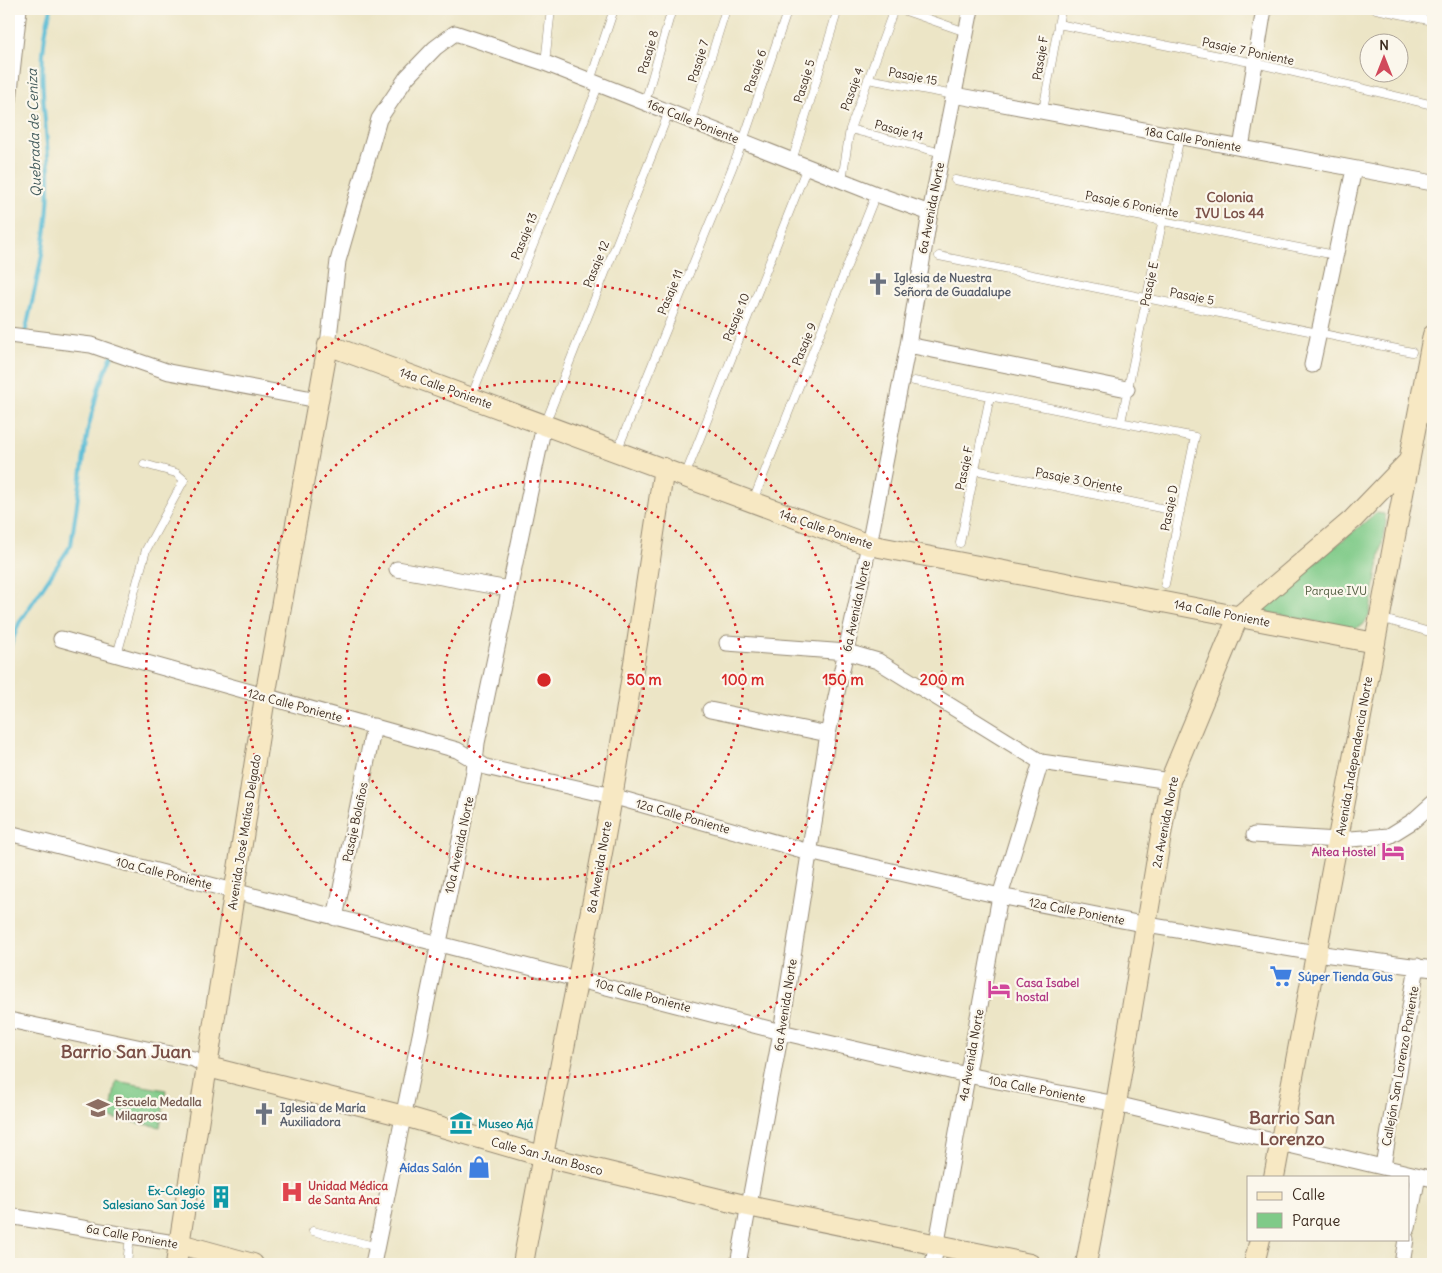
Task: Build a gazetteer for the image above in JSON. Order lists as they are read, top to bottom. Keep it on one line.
{"streets":{"street":["16a Calle Poniente","18a Calle Poniente","6a Avenida Norte","14a Calle Poniente","12a Calle Poniente","Avenida Independencia Norte","Pasaje Bolaños","2a Avenida Norte","Avenida José Matías Delgado","10a Avenida Norte","8a Avenida Norte","10a Calle Poniente","4a Avenida Norte","Callejón San Lorenzo Poniente","Calle San Juan Bosco","6a Calle Poniente"],"lane":["Pasaje 7 Poniente","Pasaje 8","Pasaje F","Pasaje 7","Pasaje 6","Pasaje 15","Pasaje 5","Pasaje 4","Pasaje 14","Pasaje 6 Poniente","Pasaje 13","Pasaje 12","Pasaje E","Pasaje 11","Pasaje 10","Pasaje 9","Pasaje 3 Oriente","Pasaje D"]},"crossings":[["Pasaje 7 Poniente","Pasaje F"],["Pasaje 8","16a Calle Poniente"],["Pasaje F","18a Calle Poniente"],["Pasaje F","Pasaje 3 Oriente"],["Pasaje 7","16a Calle Poniente"],["Pasaje 6","16a Calle Poniente"],["Pasaje 6","Pasaje 11"],["Pasaje 15","Pasaje 4"],["Pasaje 15","18a Calle Poniente"],["Pasaje 15","6a Avenida Norte"],["Pasaje 5","16a Calle Poniente"],["Pasaje 5","Pasaje E"],["Pasaje 4","16a Calle Poniente"],["Pasaje 4","Pasaje 14"],["16a Calle Poniente","6a Avenida Norte"],["16a Calle Poniente","Pasaje 13"],["16a Calle Poniente","Pasaje 12"],["16a Calle Poniente","Pasaje 11"],["16a Calle Poniente","Pasaje 10"],["16a Calle Poniente","Pasaje 9"],["16a Calle Poniente","14a Calle Poniente"],["16a Calle Poniente","Avenida José Matías Delgado"],["Pasaje 14","6a Avenida Norte"],["18a Calle Poniente","6a Avenida Norte"],["Pasaje 6 Poniente","Pasaje E"],["6a Avenida Norte","14a Calle Poniente"],["6a Avenida Norte","12a Calle Poniente"],["6a Avenida Norte","10a Calle Poniente"],["6a Avenida Norte","Calle San Juan Bosco"],["Pasaje 13","14a Calle Poniente"],["Pasaje 12","14a Calle Poniente"],["Pasaje 12","10a Avenida Norte"],["Pasaje E","Pasaje D"],["Pasaje 11","14a Calle Poniente"],["Pasaje 10","14a Calle Poniente"],["Pasaje 9","14a Calle Poniente"],["14a Calle Poniente","Avenida Independencia Norte"],["14a Calle Poniente","2a Avenida Norte"],["14a Calle Poniente","Avenida José Matías Delgado"],["14a Calle Poniente","10a Avenida Norte"],["14a Calle Poniente","8a Avenida Norte"],["Pasaje 3 Oriente","Pasaje D"],["12a Calle Poniente","Avenida Independencia Norte"],["12a Calle Poniente","Pasaje Bolaños"],["12a Calle Poniente","2a Avenida Norte"],["12a Calle Poniente","Avenida José Matías Delgado"],["12a Calle Poniente","10a Avenida Norte"],["12a Calle Poniente","8a Avenida Norte"],["12a Calle Poniente","4a Avenida Norte"],["12a Calle Poniente","Callejón San Lorenzo Poniente"],["Avenida Independencia Norte","2a Avenida Norte"],["Avenida Independencia Norte","10a Calle Poniente"],["Pasaje Bolaños","10a Calle Poniente"],["2a Avenida Norte","10a Calle Poniente"],["Avenida José Matías Delgado","10a Calle Poniente"],["Avenida José Matías Delgado","Calle San Juan Bosco"],["Avenida José Matías Delgado","6a Calle Poniente"],["10a Avenida Norte","10a Calle Poniente"],["10a Avenida Norte","Calle San Juan Bosco"],["8a Avenida Norte","10a Calle Poniente"],["8a Avenida Norte","Calle San Juan Bosco"],["10a Calle Poniente","4a Avenida Norte"],["10a Calle Poniente","Callejón San Lorenzo Poniente"],["4a Avenida Norte","Calle San Juan Bosco"]],"districts":["Colonia IVU Los 44","Barrio San Juan","Barrio San Lorenzo"],"water":["Quebrada de Ceniza"],"parks":["Parque IVU"],"places":{"church":["Iglesia de Nuestra Señora de Guadalupe","Iglesia de María Auxiliadora"],"hotel":["Altea Hostel","Casa Isabel hostal"],"supermarket":["Súper Tienda Gus"],"school or university":["Escuela Medalla Milagrosa"],"museum":["Museo Ajá"],"shop":["Aídas Salón"],"hospital":["Unidad Médica de Santa Ana"],"building":["Ex-Colegio Salesiano San José"]},"legend":["Calle","Parque"],"north":"top","rings":["50 m","100 m","150 m","200 m"]}
